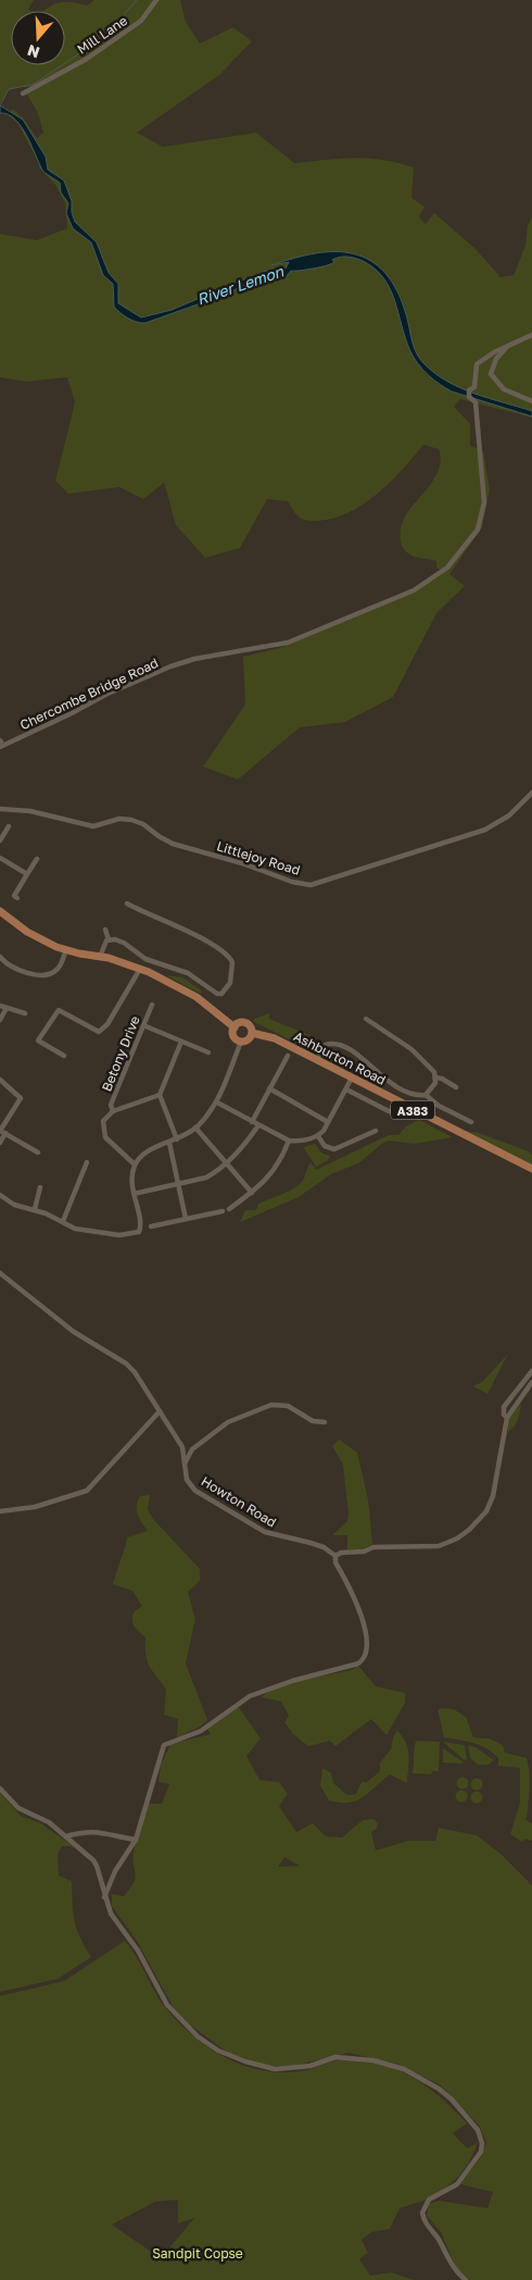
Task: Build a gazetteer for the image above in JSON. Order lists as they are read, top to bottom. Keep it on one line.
{"streets":{"main road":["Ashburton Road","A383"],"street":["Mill Lane","Chercombe Bridge Road","Littlejoy Road","Betony Drive","Howton Road"]},"water":["River Lemon"],"parks":["Sandpit Copse"],"north":"bottom"}
